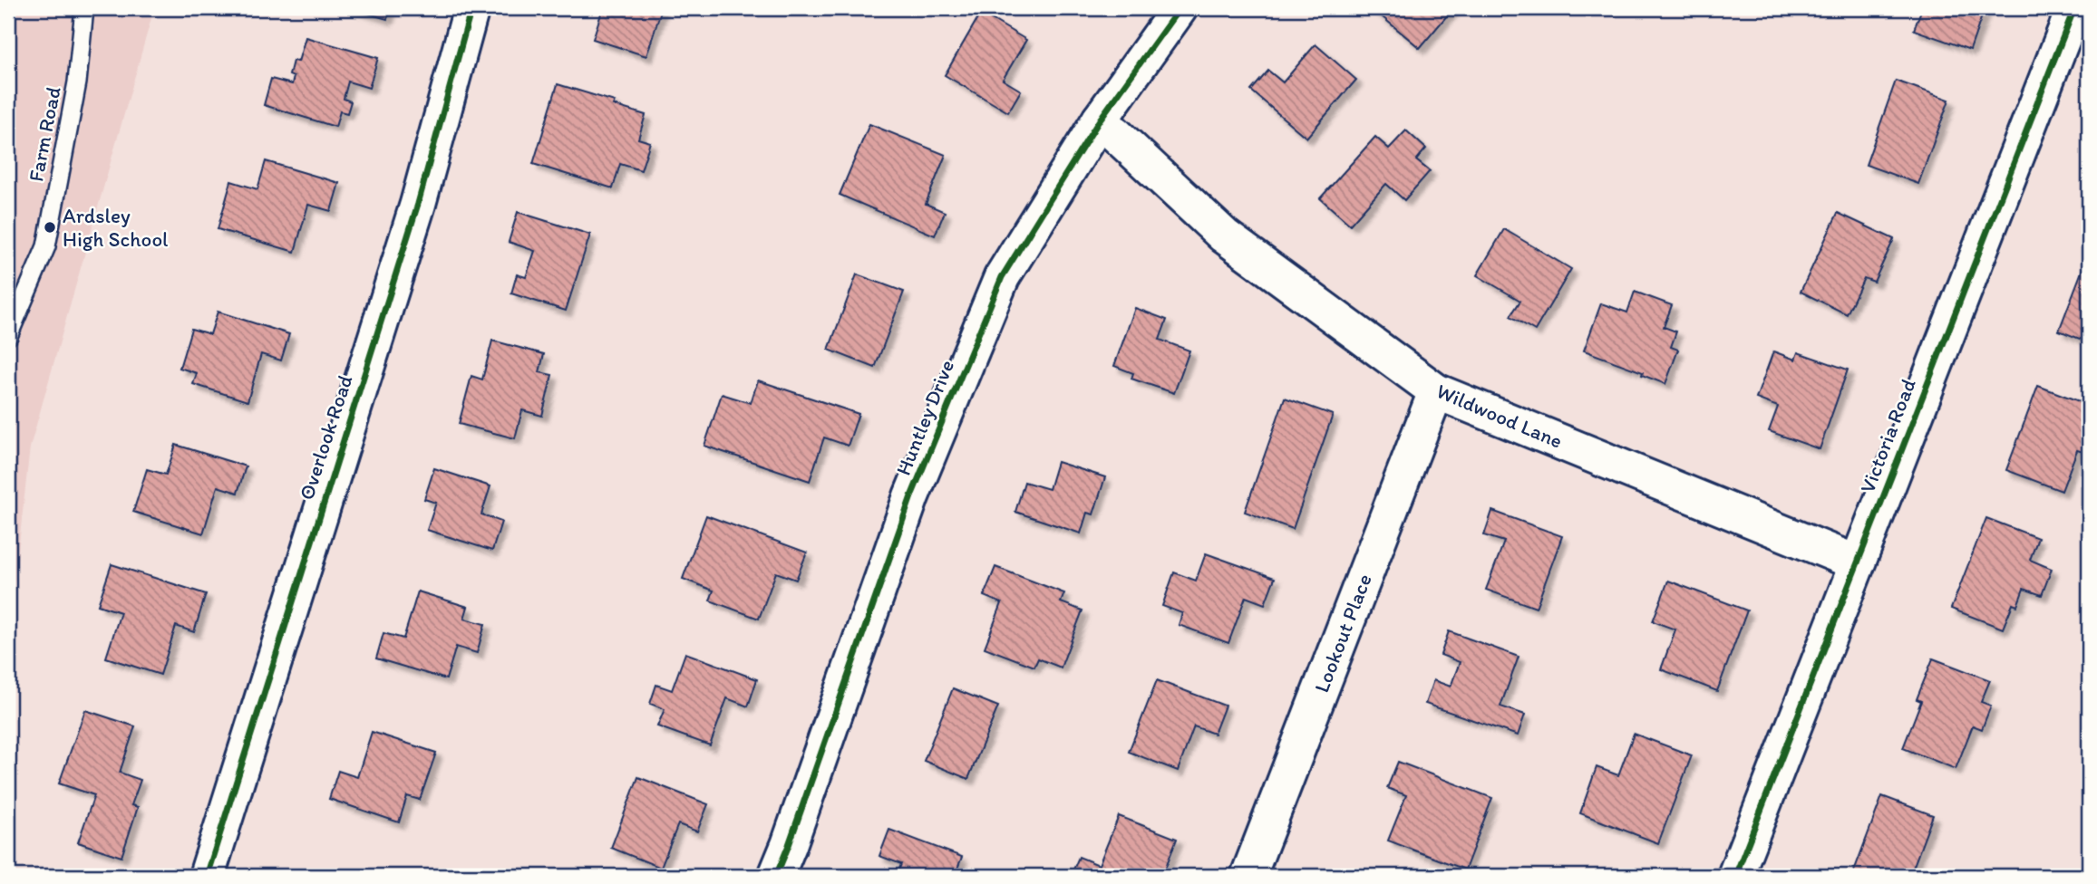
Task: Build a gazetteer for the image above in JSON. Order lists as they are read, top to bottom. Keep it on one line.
{"streets":{"street":["Wildwood Lane","Huntley Drive","Victoria Road","Overlook Road","Lookout Place"],"lane":["Farm Road"]},"crossings":[["Wildwood Lane","Huntley Drive"],["Wildwood Lane","Victoria Road"],["Wildwood Lane","Lookout Place"]],"places":["Ardsley High School"]}
